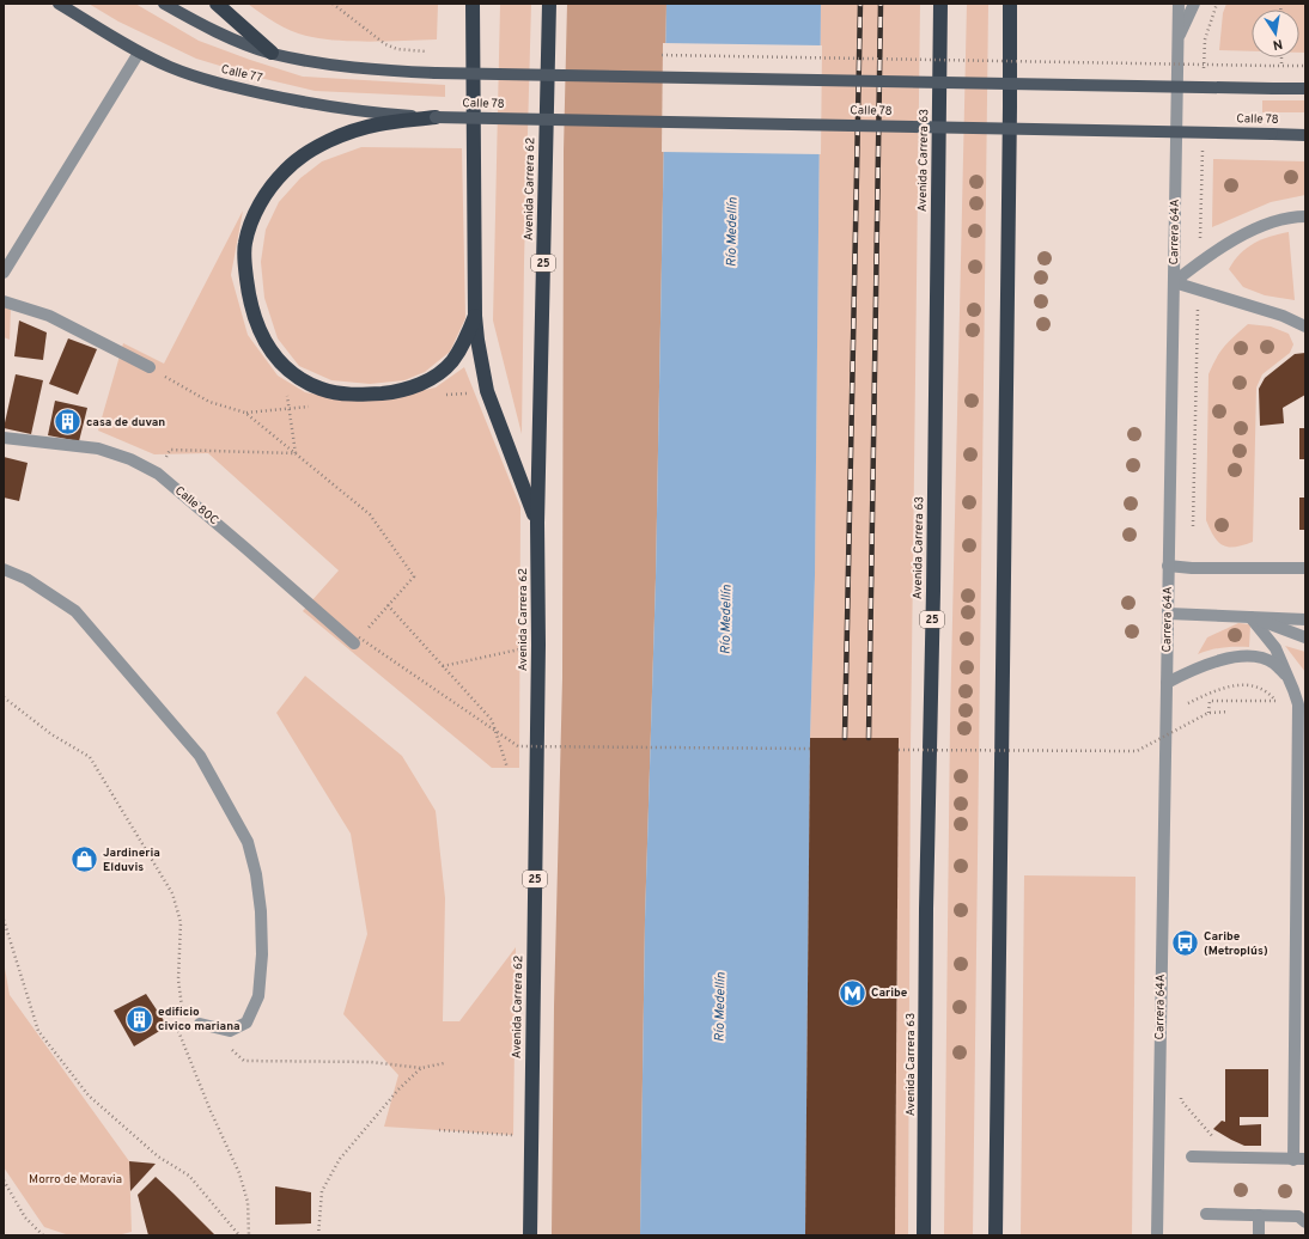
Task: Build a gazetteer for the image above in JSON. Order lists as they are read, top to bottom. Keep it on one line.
{"streets":{"highway":["Avenida Carrera 63","Avenida Carrera 62","25"],"main road":["Calle 77","Calle 78"],"street":["Carrera 64A","Calle 80C"]},"crossings":[["Calle 77","Calle 78"]],"water":["Río Medellín"],"parks":["Morro de Moravia"],"places":{"building":["casa de duvan","edificio civico mariana"],"shop":["Jardineria Elduvis"],"bus stop":["Caribe (Metroplús)"],"metro station":["Caribe"]},"north":"bottom"}
